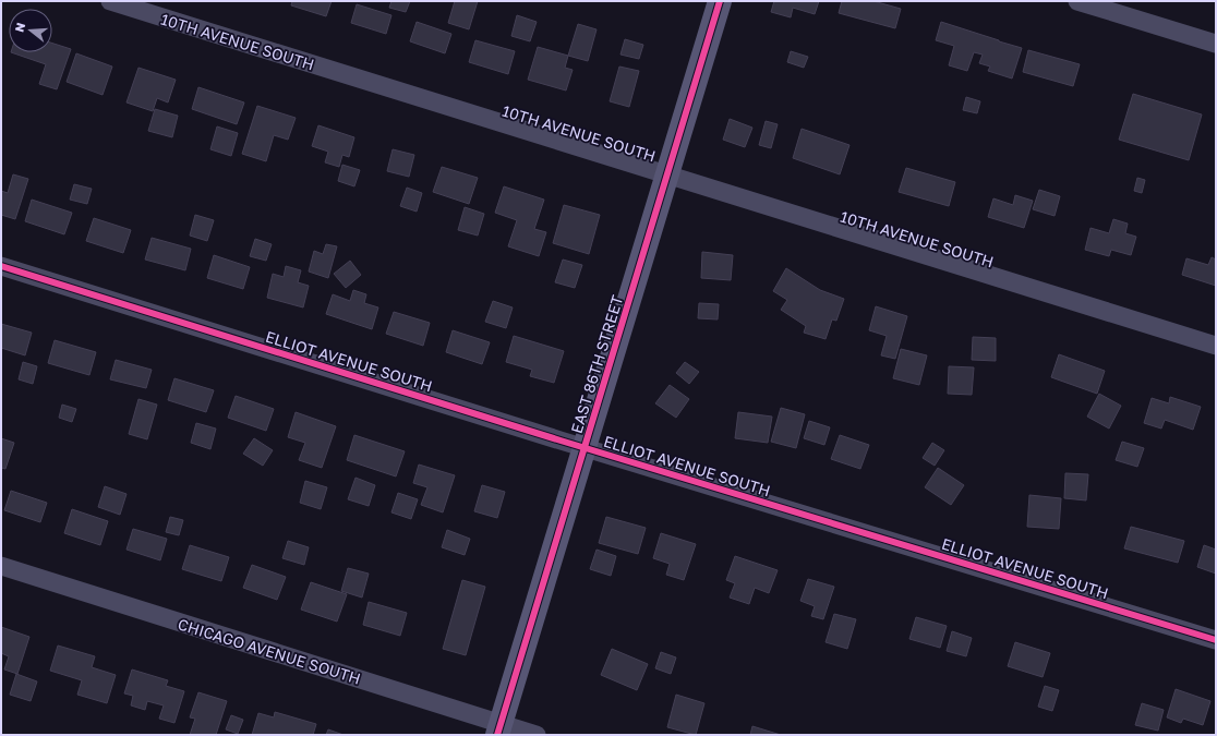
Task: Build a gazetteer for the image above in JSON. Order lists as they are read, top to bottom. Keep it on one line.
{"streets":{"street":["10TH AVENUE SOUTH","ELLIOT AVENUE SOUTH","EAST 86TH STREET","CHICAGO AVENUE SOUTH"]},"crossings":[["10TH AVENUE SOUTH","EAST 86TH STREET"],["ELLIOT AVENUE SOUTH","EAST 86TH STREET"],["EAST 86TH STREET","CHICAGO AVENUE SOUTH"]],"north":"left"}
